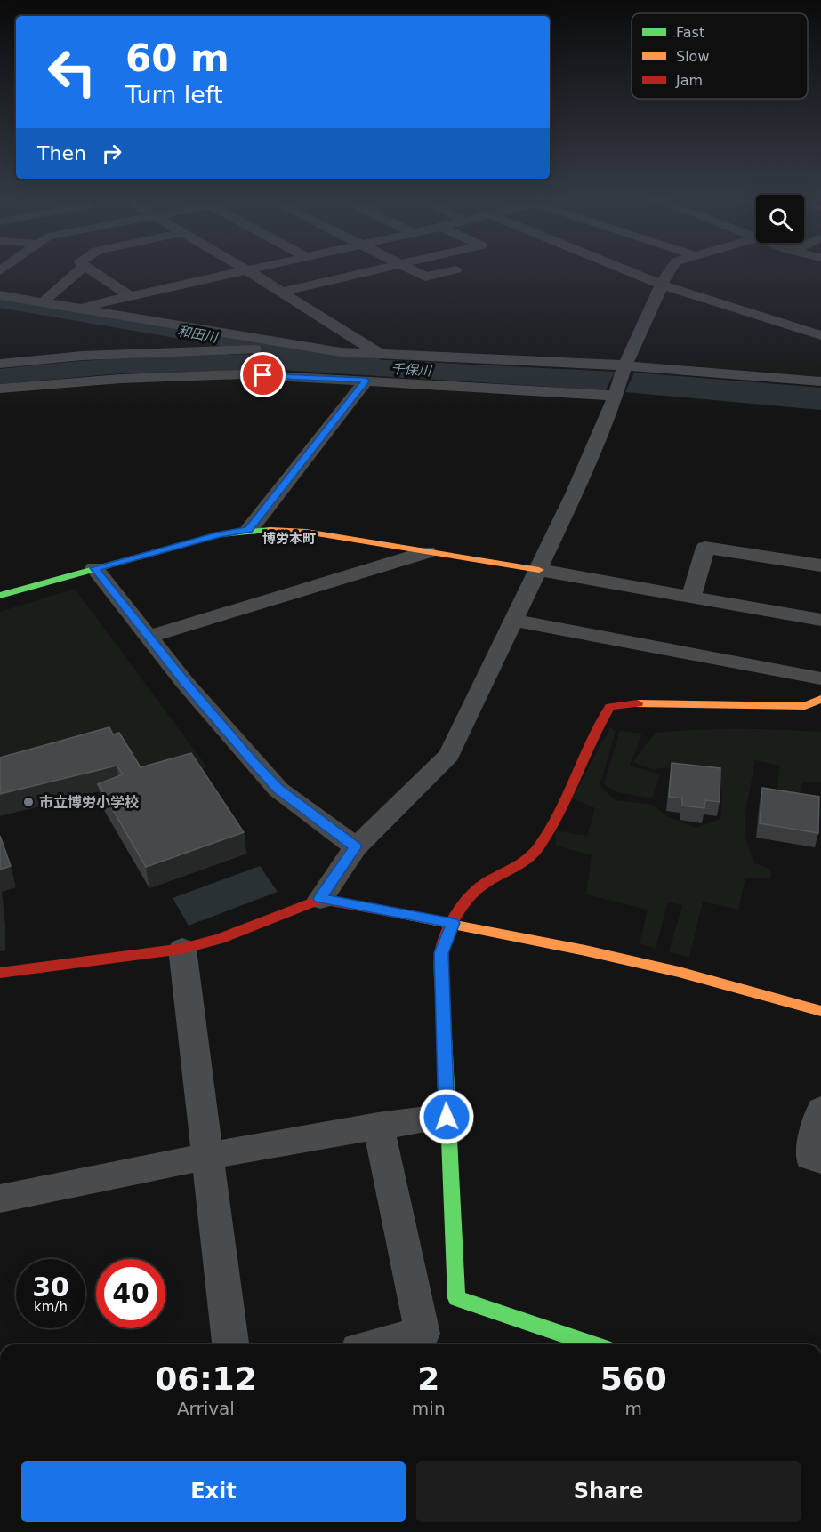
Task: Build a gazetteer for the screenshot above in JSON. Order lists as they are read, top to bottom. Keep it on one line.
{"districts":["博労本町"],"water":["和田川","千保川"],"places":["市立博労小学校"],"legend":["Fast","Slow","Jam"],"page":{"turn":["60 m","Turn left"],"then":"Then","speed":"30 km/h","limit":"40","eta":["06:12","Arrival","2","min","560","m"],"buttons":["Exit","Share"]}}
